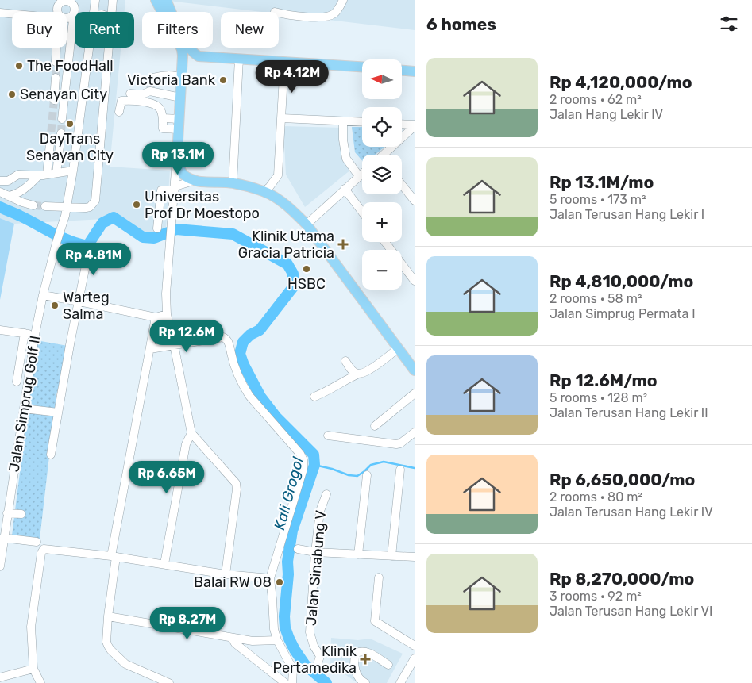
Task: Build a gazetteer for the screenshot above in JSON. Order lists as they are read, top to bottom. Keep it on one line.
{"streets":{"street":["Jalan Simprug Golf II","Jalan Sinabung V"]},"water":["Kali Grogol"],"places":{"other":["The FoodHall","Victoria Bank","Senayan City","DayTrans Senayan City","Universitas Prof Dr Moestopo","HSBC","Warteg Salma","Balai RW 08"],"health":["Klinik Utama Gracia Patricia","Klinik Pertamedika"]},"north":"left","page":{"heading":"6 homes","chip":["Buy","Rent","Filters","New"],"list":[{"name":"Rp 4,120,000/mo","note":"2 rooms · 62 m² · Jalan Hang Lekir IV"},{"name":"Rp 13.1M/mo","note":"5 rooms · 173 m² · Jalan Terusan Hang Lekir I"},{"name":"Rp 4,810,000/mo","note":"2 rooms · 58 m² · Jalan Simprug Permata I"},{"name":"Rp 12.6M/mo","note":"5 rooms · 128 m² · Jalan Terusan Hang Lekir II"},{"name":"Rp 6,650,000/mo","note":"2 rooms · 80 m² · Jalan Terusan Hang Lekir IV"},{"name":"Rp 8,270,000/mo","note":"3 rooms · 92 m² · Jalan Terusan Hang Lekir VI"}],"map_buttons":["+","−"],"price":["Rp 4.12M","Rp 13.1M","Rp 4.81M","Rp 12.6M","Rp 6.65M","Rp 8.27M"]}}
